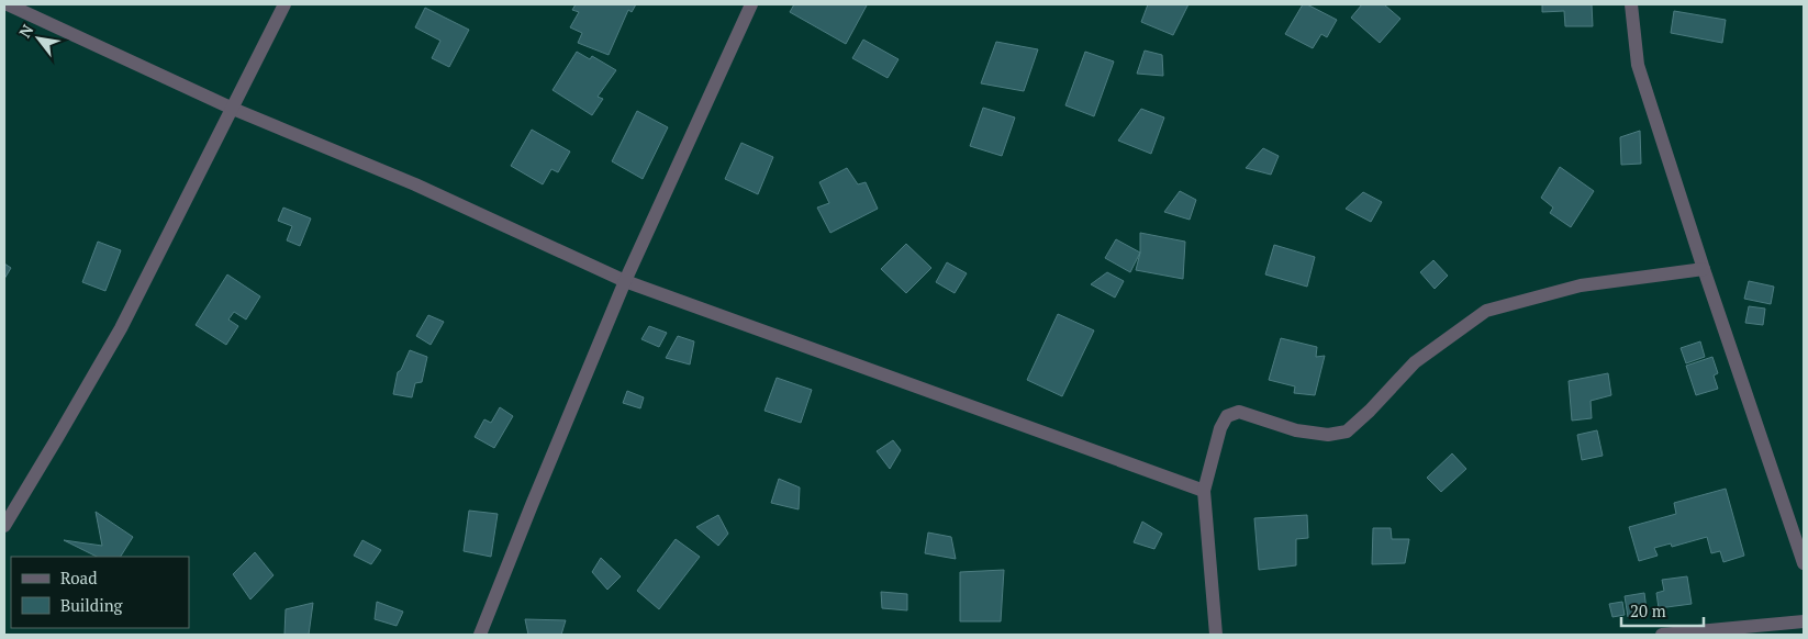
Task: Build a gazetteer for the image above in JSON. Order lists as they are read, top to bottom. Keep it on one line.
{"legend":["Road","Building"],"scale_bar":"20 m","north":"top left"}
